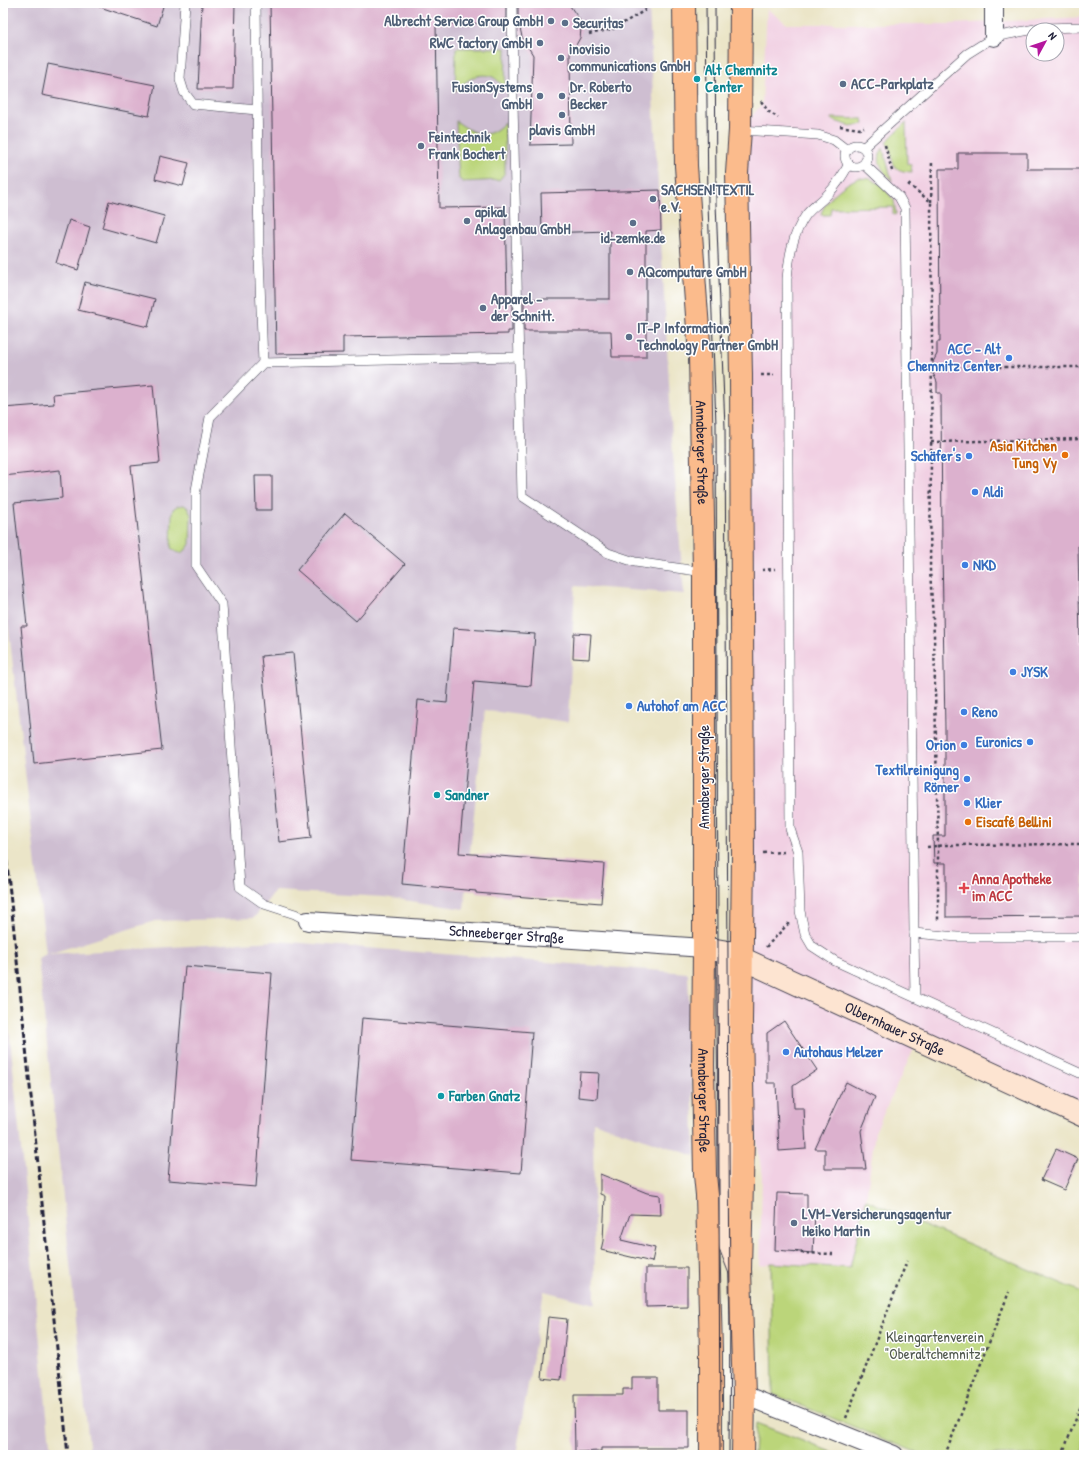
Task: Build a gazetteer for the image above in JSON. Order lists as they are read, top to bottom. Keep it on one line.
{"streets":{"main road":["Annaberger Straße"],"street":["Schneeberger Straße","Olbernhauer Straße"]},"crossings":[["Annaberger Straße","Schneeberger Straße"],["Annaberger Straße","Olbernhauer Straße"],["Schneeberger Straße","Olbernhauer Straße"]],"parks":["Kleingartenverein \"Oberaltchemnitz\""],"places":{"other":["Albrecht Service Group GmbH","Securitas","RWC factory GmbH","inovisio communications GmbH","Alt Chemnitz Center","ACC-Parkplatz","FusionSystems GmbH","Dr. Roberto Becker","plavis GmbH","Feintechnik Frank Bochert","SACHSEN!TEXTIL e.V.","apikal Anlagenbau GmbH","id-zemke.de","AQcomputare GmbH","Apparel - der Schnitt.","IT-P Information Technology Partner GmbH","ACC - Alt Chemnitz Center","Asia Kitchen Tung Vy","Schäfer's","Aldi","NKD","JYSK","Autohof am ACC","Reno","Euronics","Orion","Textilreinigung Römer","Sandner","Klier","Eiscafé Bellini","Autohaus Melzer","Farben Gnatz","LVM-Versicherungsagentur Heiko Martin"],"health":["Anna Apotheke im ACC"]},"north":"top right"}
